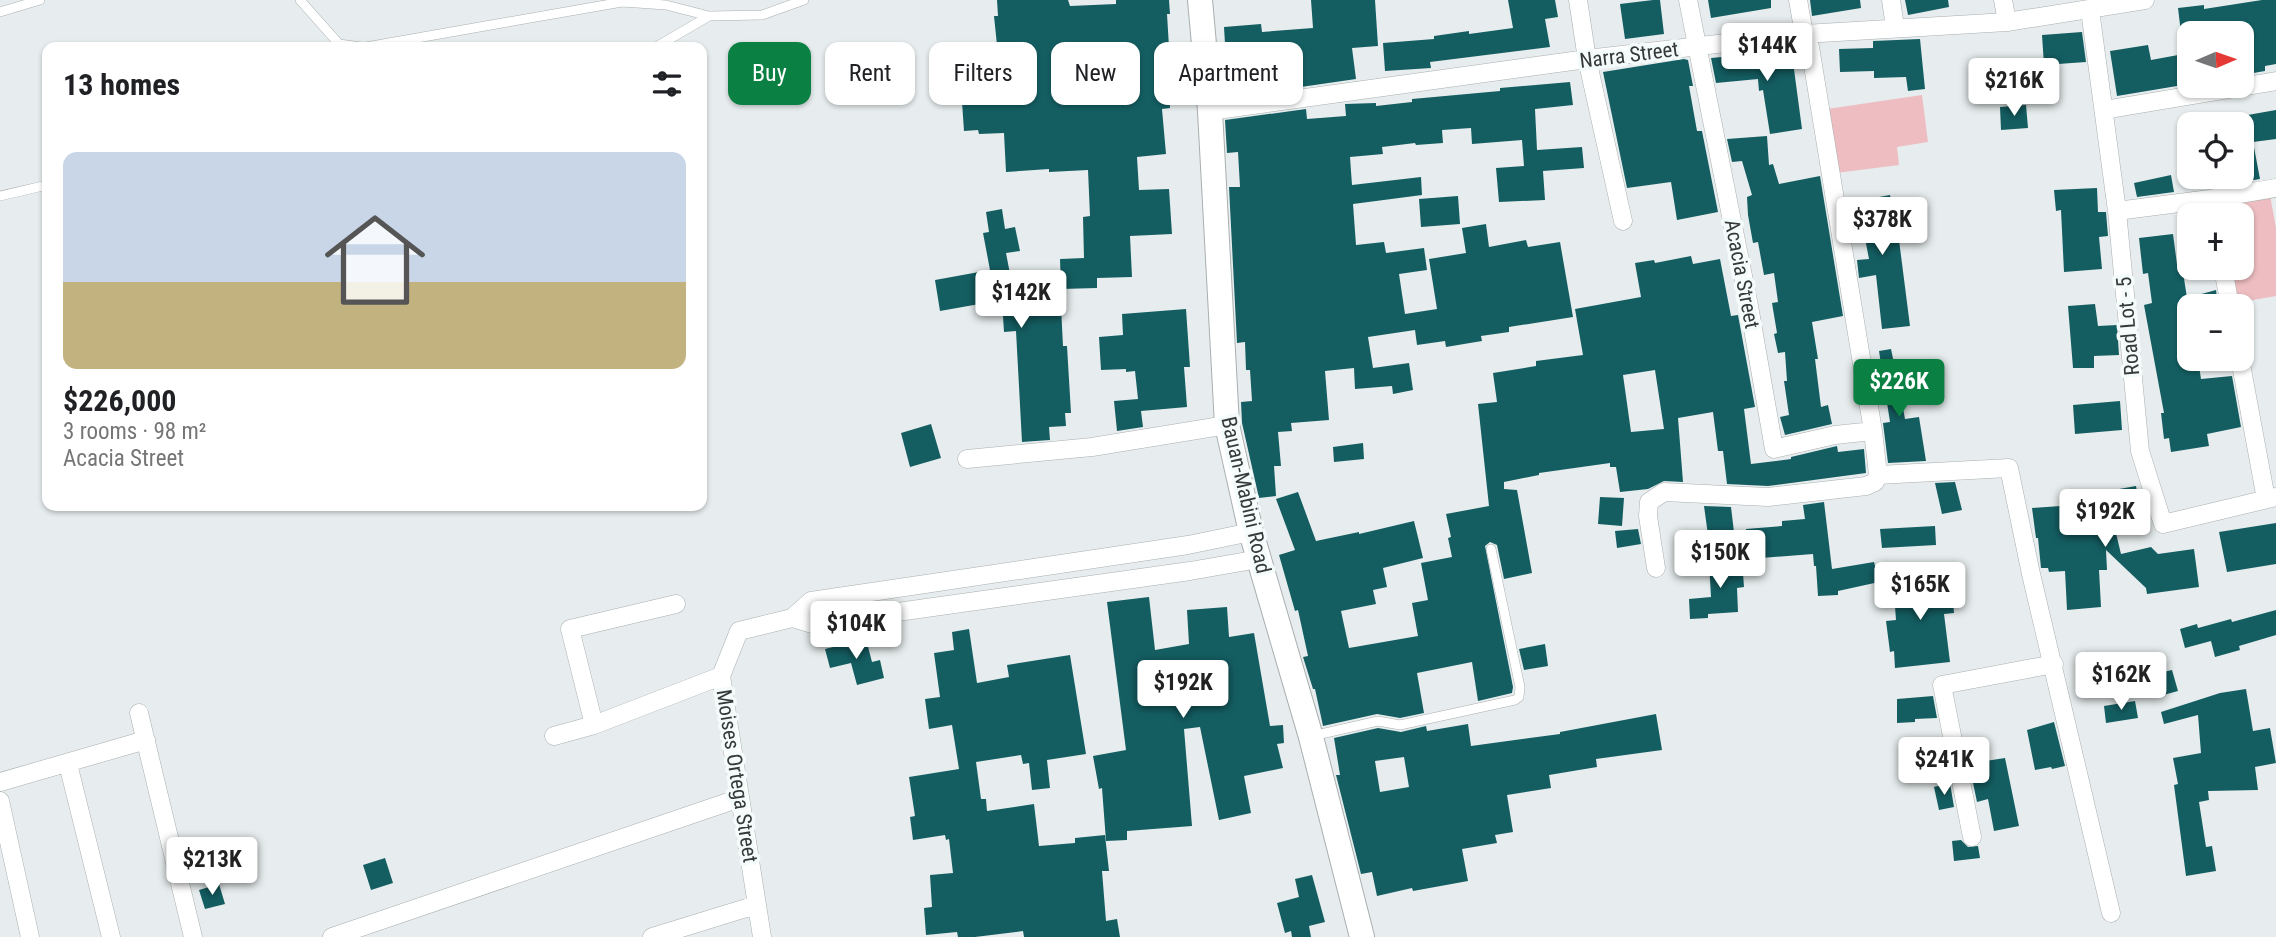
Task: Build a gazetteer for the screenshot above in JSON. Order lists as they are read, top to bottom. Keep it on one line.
{"streets":{"main road":["Bauan-Mabini Road"],"street":["Narra Street","Acacia Street","Road Lot - 5","Moises Ortega Street"]},"crossings":[["Narra Street","Acacia Street"],["Narra Street","Road Lot - 5"],["Narra Street","Bauan-Mabini Road"]],"north":"right","page":{"map_buttons":["+","−"],"price":["$144K","$216K","$378K","$142K","$226K","$192K","$150K","$165K","$104K","$162K","$192K","$241K","$213K"],"chip":["Buy","Rent","Filters","New","Apartment"],"heading":"13 homes","list":[{"name":"$226,000","note":"3 rooms · 98 m² · Acacia Street"}]}}
